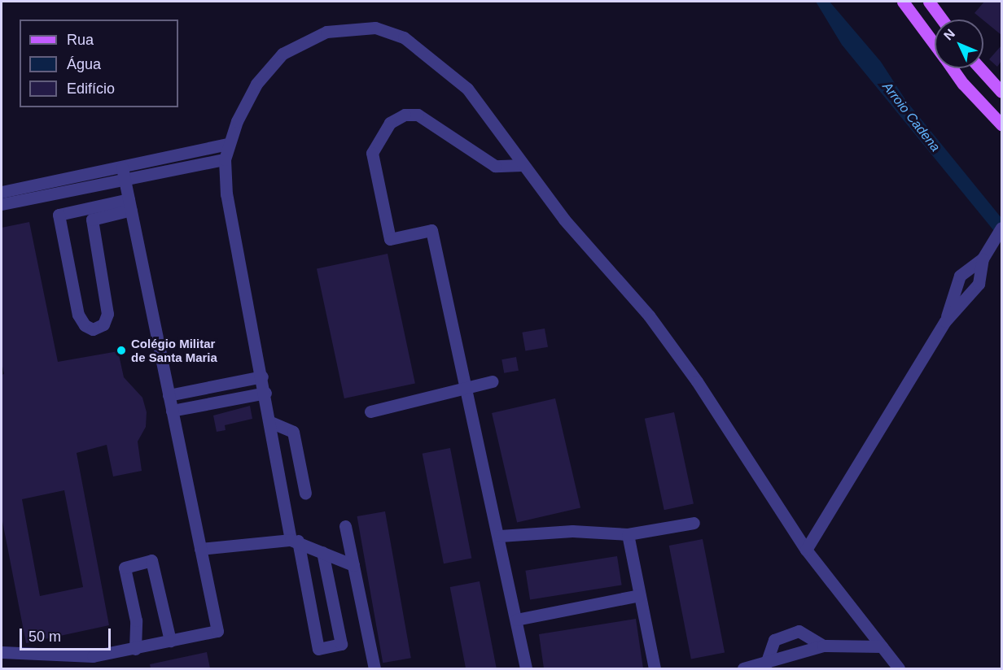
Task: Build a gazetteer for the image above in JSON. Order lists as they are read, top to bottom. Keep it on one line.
{"water":["Arroio Cadena"],"places":["Colégio Militar de Santa Maria"],"legend":["Rua","Água","Edifício"],"scale_bar":"50 m","north":"top left"}
